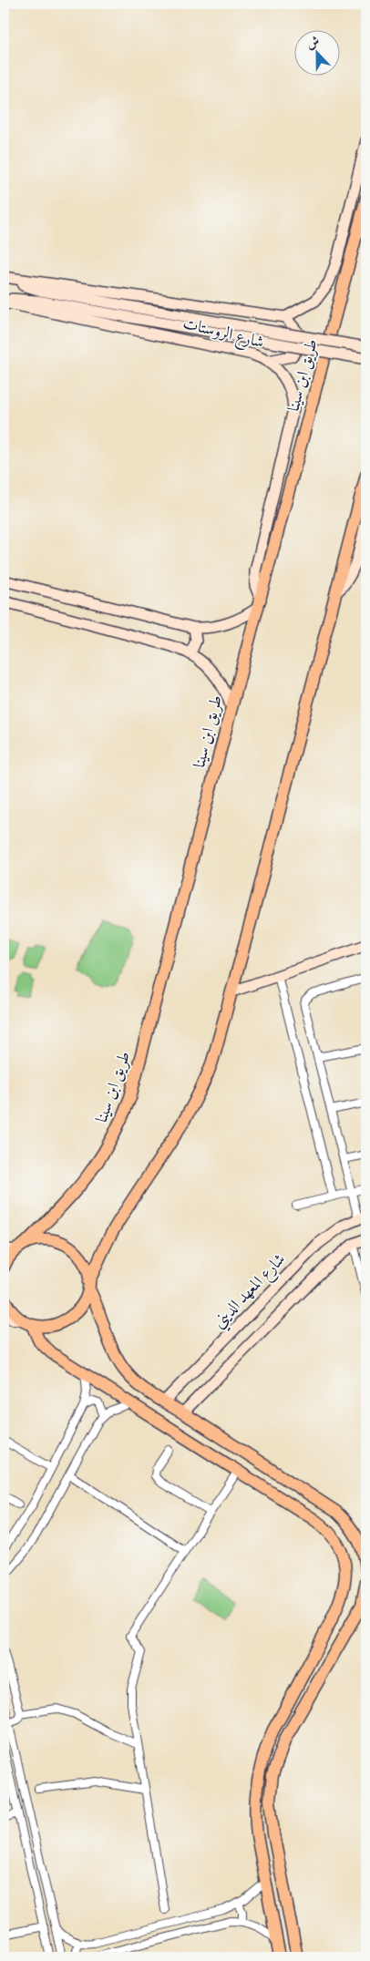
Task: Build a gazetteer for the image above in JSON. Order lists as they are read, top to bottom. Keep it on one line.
{"streets":{"main road":["شارع الروستات","طريق ابن سينا","شارع المعهد الديني"]},"crossings":[["شارع الروستات","طريق ابن سينا"]],"north":"top"}
